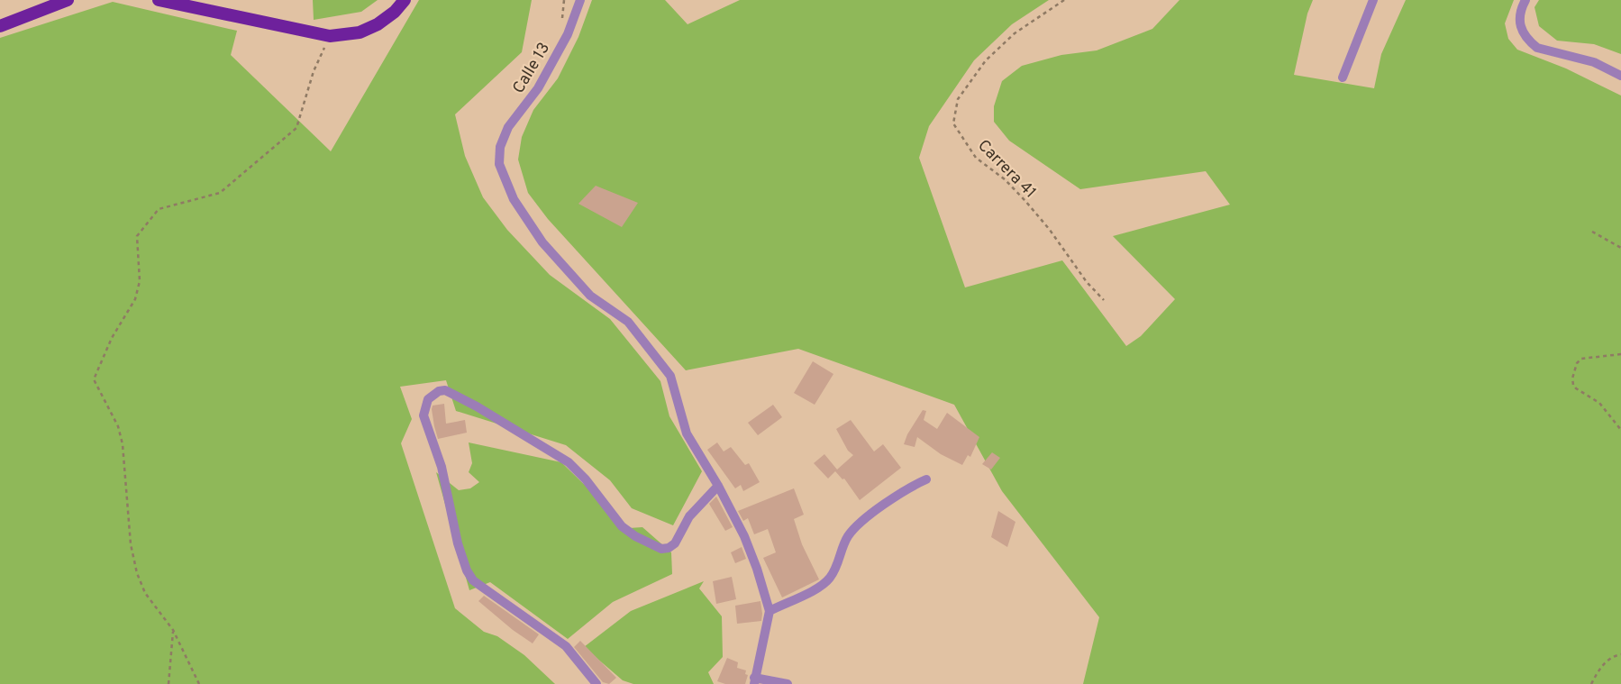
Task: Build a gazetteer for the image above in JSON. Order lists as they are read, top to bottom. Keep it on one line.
{"streets":{"street":["Calle 13"],"path":["Carrera 41"]}}
